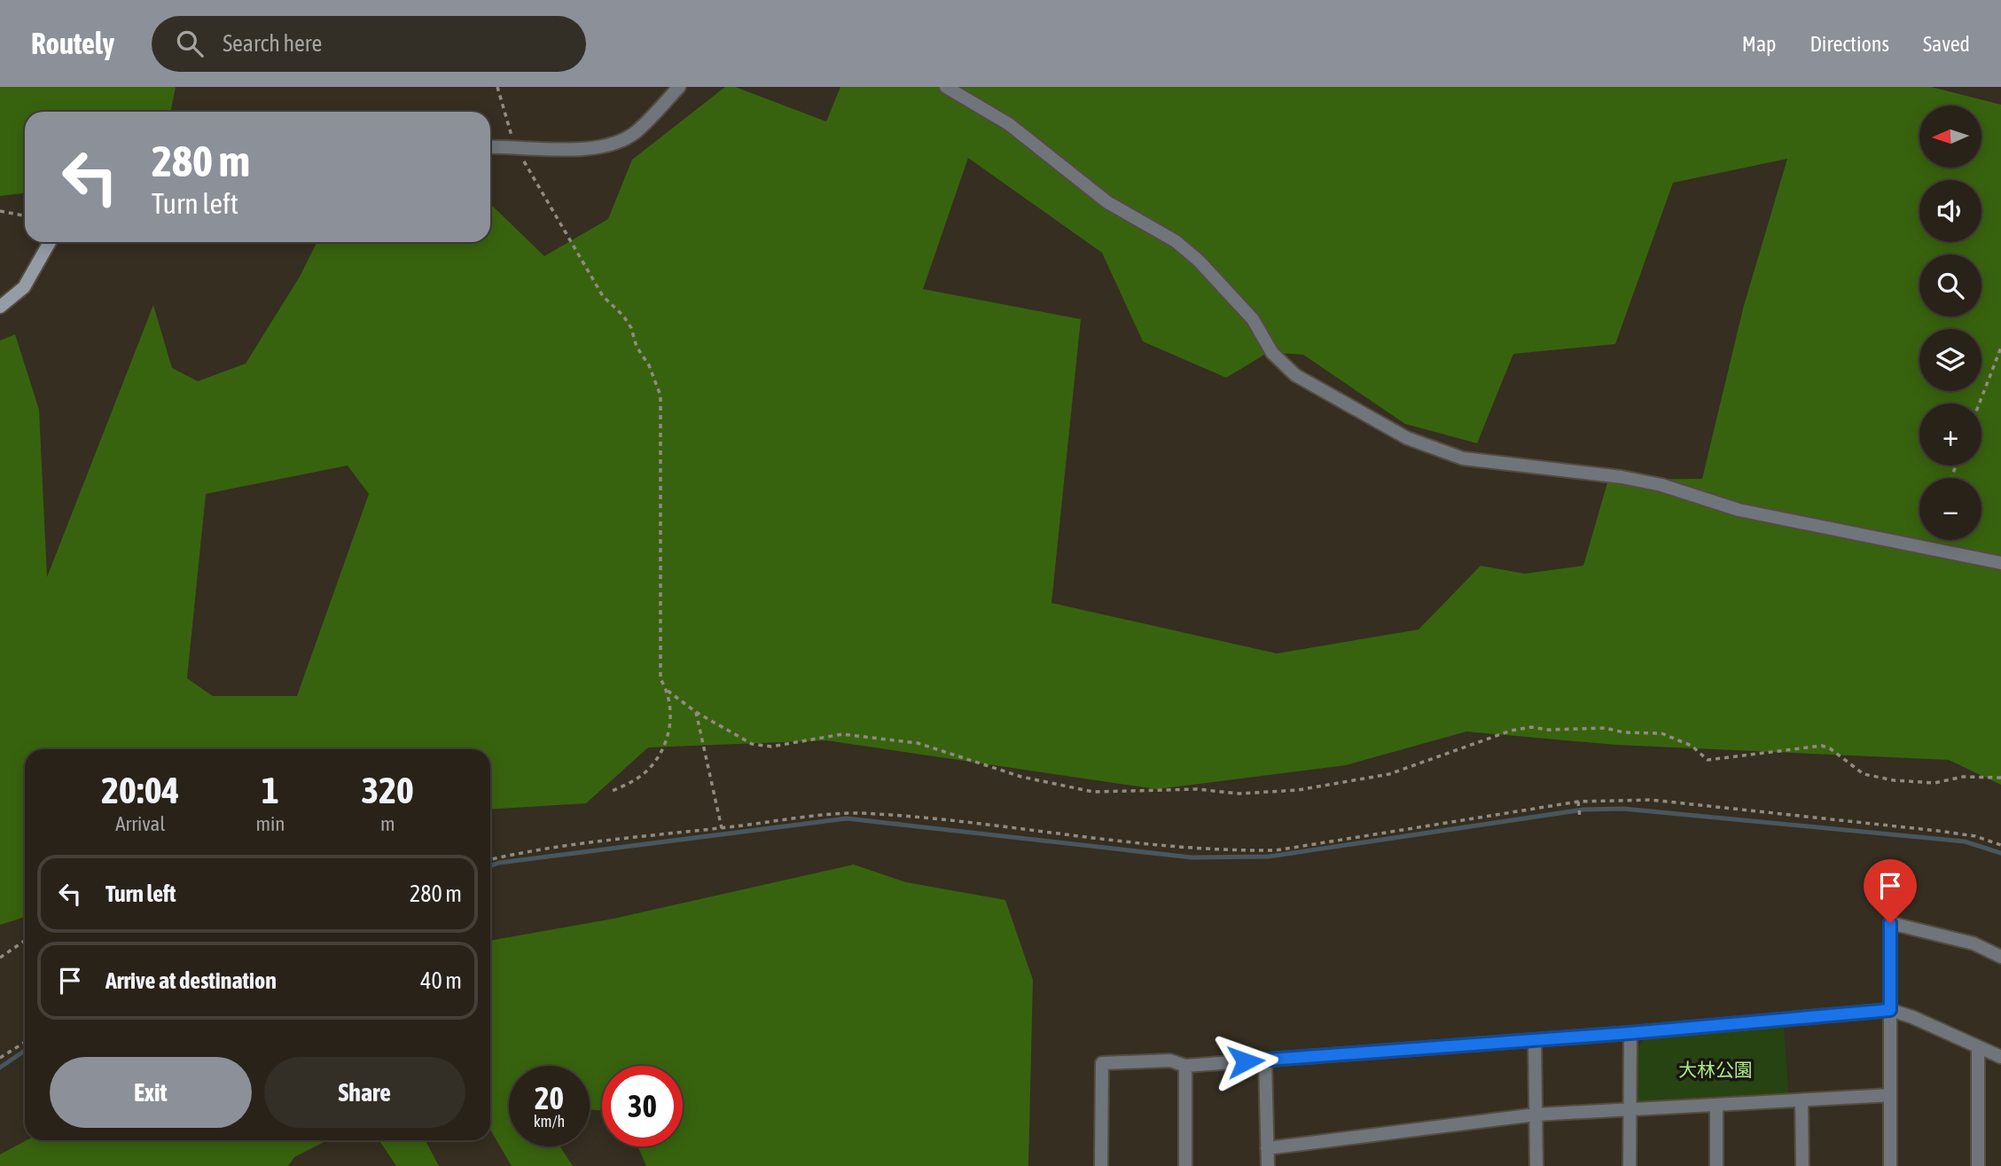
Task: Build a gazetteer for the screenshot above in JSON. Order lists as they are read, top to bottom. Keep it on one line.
{"parks":["大林公園"],"north":"left","page":{"header":"Routely","search":"Search here","nav":["Map","Directions","Saved"],"map_buttons":["+","−"],"turn":["280 m","Turn left"],"eta":["20:04","Arrival","1","min","320","m"],"list":[{"name":"Turn left","value":"280 m"},{"name":"Arrive at destination","value":"40 m"}],"buttons":["Exit","Share"],"speed":"20 km/h","limit":"30"}}
